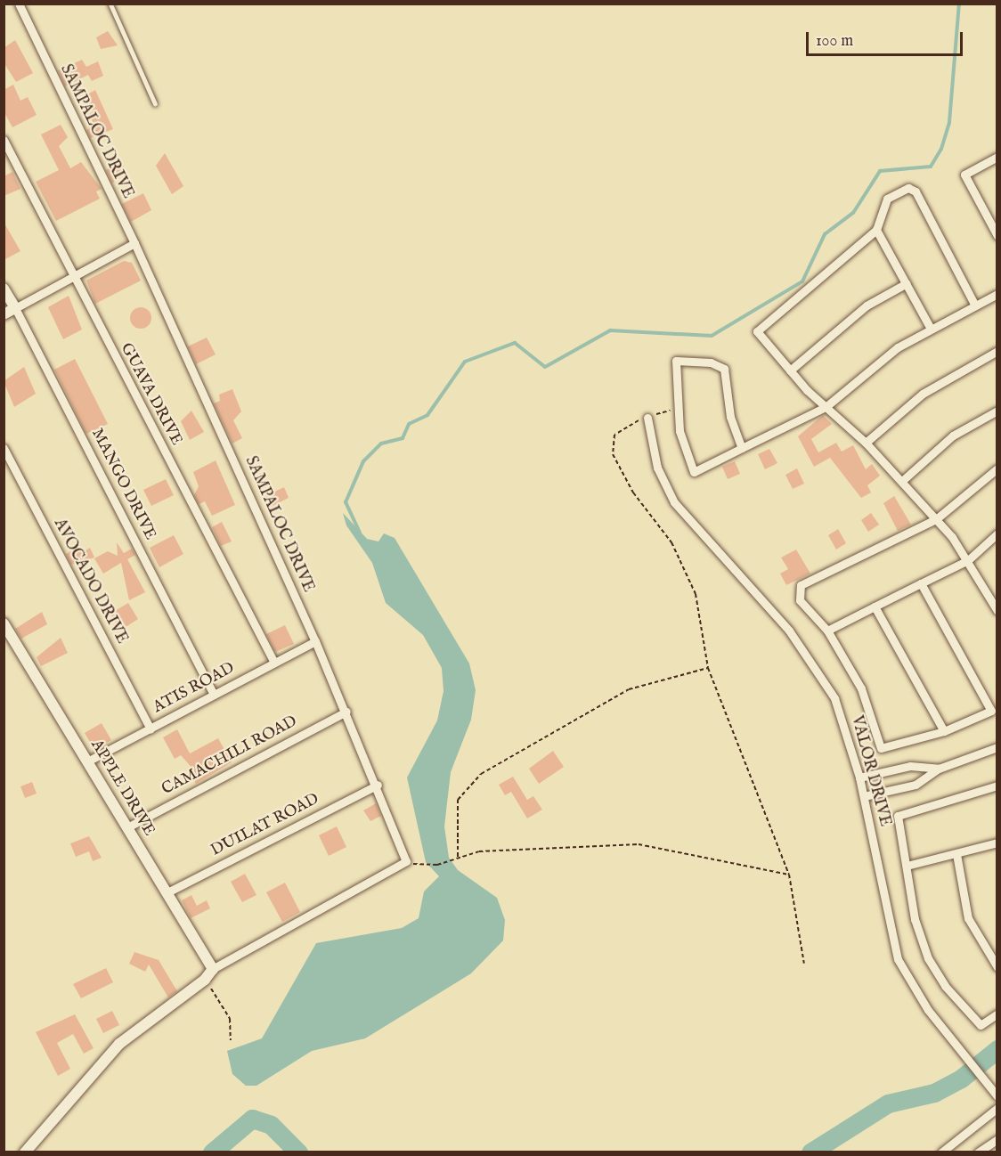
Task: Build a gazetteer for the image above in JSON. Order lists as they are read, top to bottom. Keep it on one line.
{"streets":{"street":["SAMPALOC DRIVE","GUAVA DRIVE","MANGO DRIVE","AVOCADO DRIVE","ATIS ROAD","CAMACHILI ROAD","VALOR DRIVE","APPLE DRIVE","DUILAT ROAD"]},"crossings":[["SAMPALOC DRIVE","ATIS ROAD"],["SAMPALOC DRIVE","CAMACHILI ROAD"],["SAMPALOC DRIVE","DUILAT ROAD"],["GUAVA DRIVE","ATIS ROAD"],["MANGO DRIVE","ATIS ROAD"],["AVOCADO DRIVE","ATIS ROAD"],["ATIS ROAD","APPLE DRIVE"],["CAMACHILI ROAD","APPLE DRIVE"],["APPLE DRIVE","DUILAT ROAD"]],"scale_bar":"100 m"}
